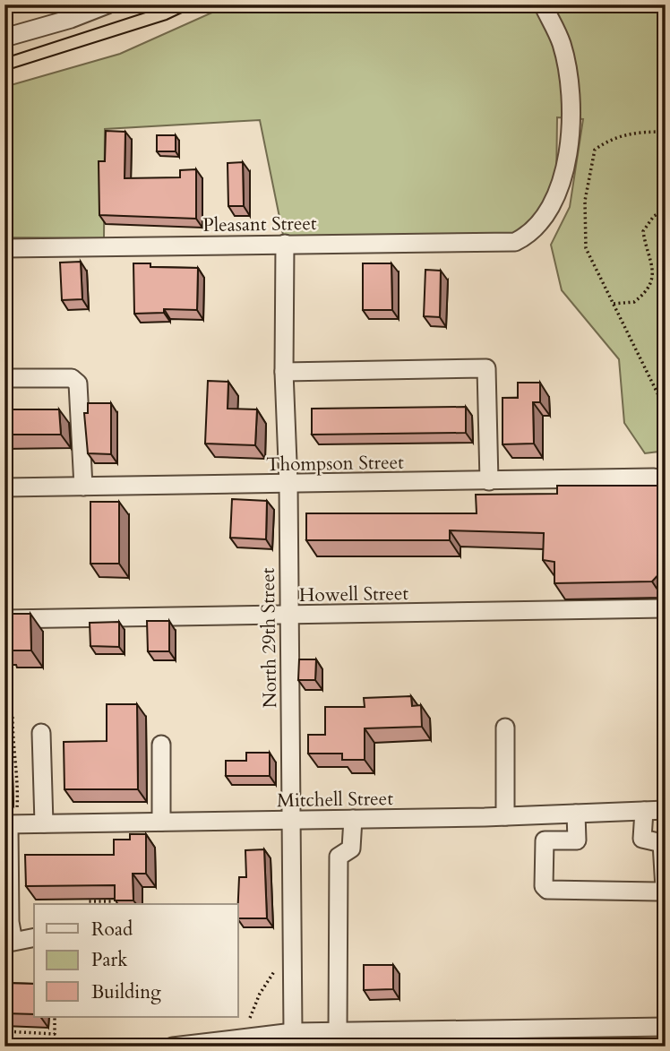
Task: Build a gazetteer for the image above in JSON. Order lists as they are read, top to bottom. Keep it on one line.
{"streets":{"street":["Pleasant Street","Thompson Street","Howell Street","North 29th Street","Mitchell Street"]},"crossings":[["Pleasant Street","North 29th Street"],["Thompson Street","North 29th Street"],["Howell Street","North 29th Street"],["North 29th Street","Mitchell Street"]],"legend":["Road","Park","Building"]}
